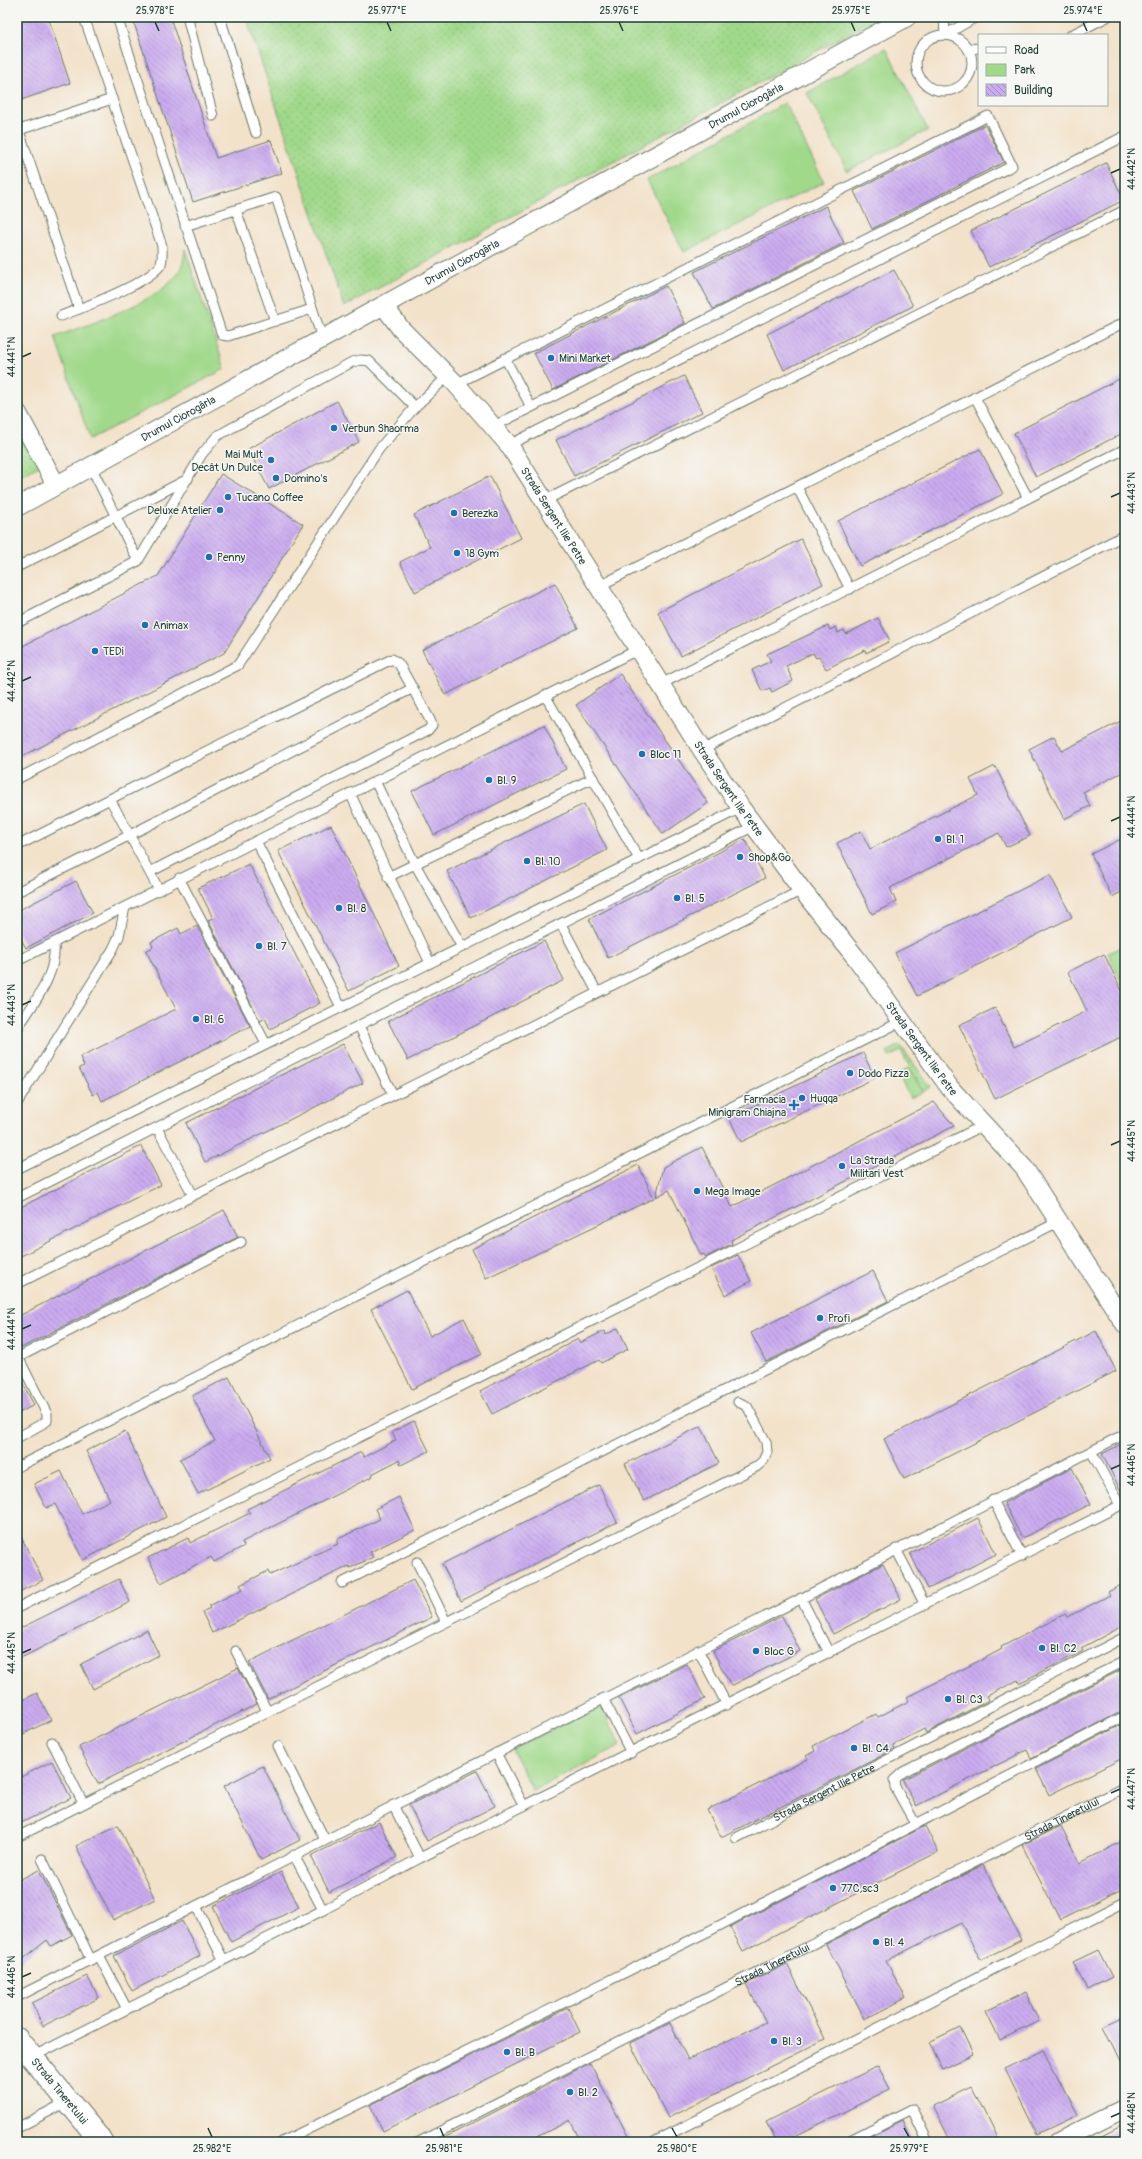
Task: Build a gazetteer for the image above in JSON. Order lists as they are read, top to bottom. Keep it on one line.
{"streets":{"street":["Drumul Ciorogârla","Strada Sergent Ilie Petre","Strada Tineretului"]},"crossings":[["Drumul Ciorogârla","Strada Sergent Ilie Petre"]],"places":{"other":["Mini Market","Verbun Shaorma","Mai Mult Decât Un Dulce","Domino's","Tucano Coffee","Deluxe Atelier","Berezka","18 Gym","Penny","Animax","TEDi","Bloc 11","Bl. 9","Bl. 1","Shop&Go","Bl. 10","Bl. 5","Bl. 8","Bl. 7","Bl. 6","Dodo Pizza","Huqqa","La Strada Militari Vest","Mega Image","Profi","Bl. C2","Bloc G","Bl. C3","Bl. C4","77C,sc3","Bl. 4","Bl. 3","Bl. B","Bl. 2"],"health":["Farmacia Minigram Chiajna"]},"legend":["Road","Park","Building"],"coordinates":["25.978°E","25.977°E","25.976°E","25.975°E","25.974°E","44.442°N","44.441°N","44.443°N","44.444°N","44.445°N","44.446°N","44.447°N","44.448°N","25.982°E","25.981°E","25.980°E","25.979°E"]}
